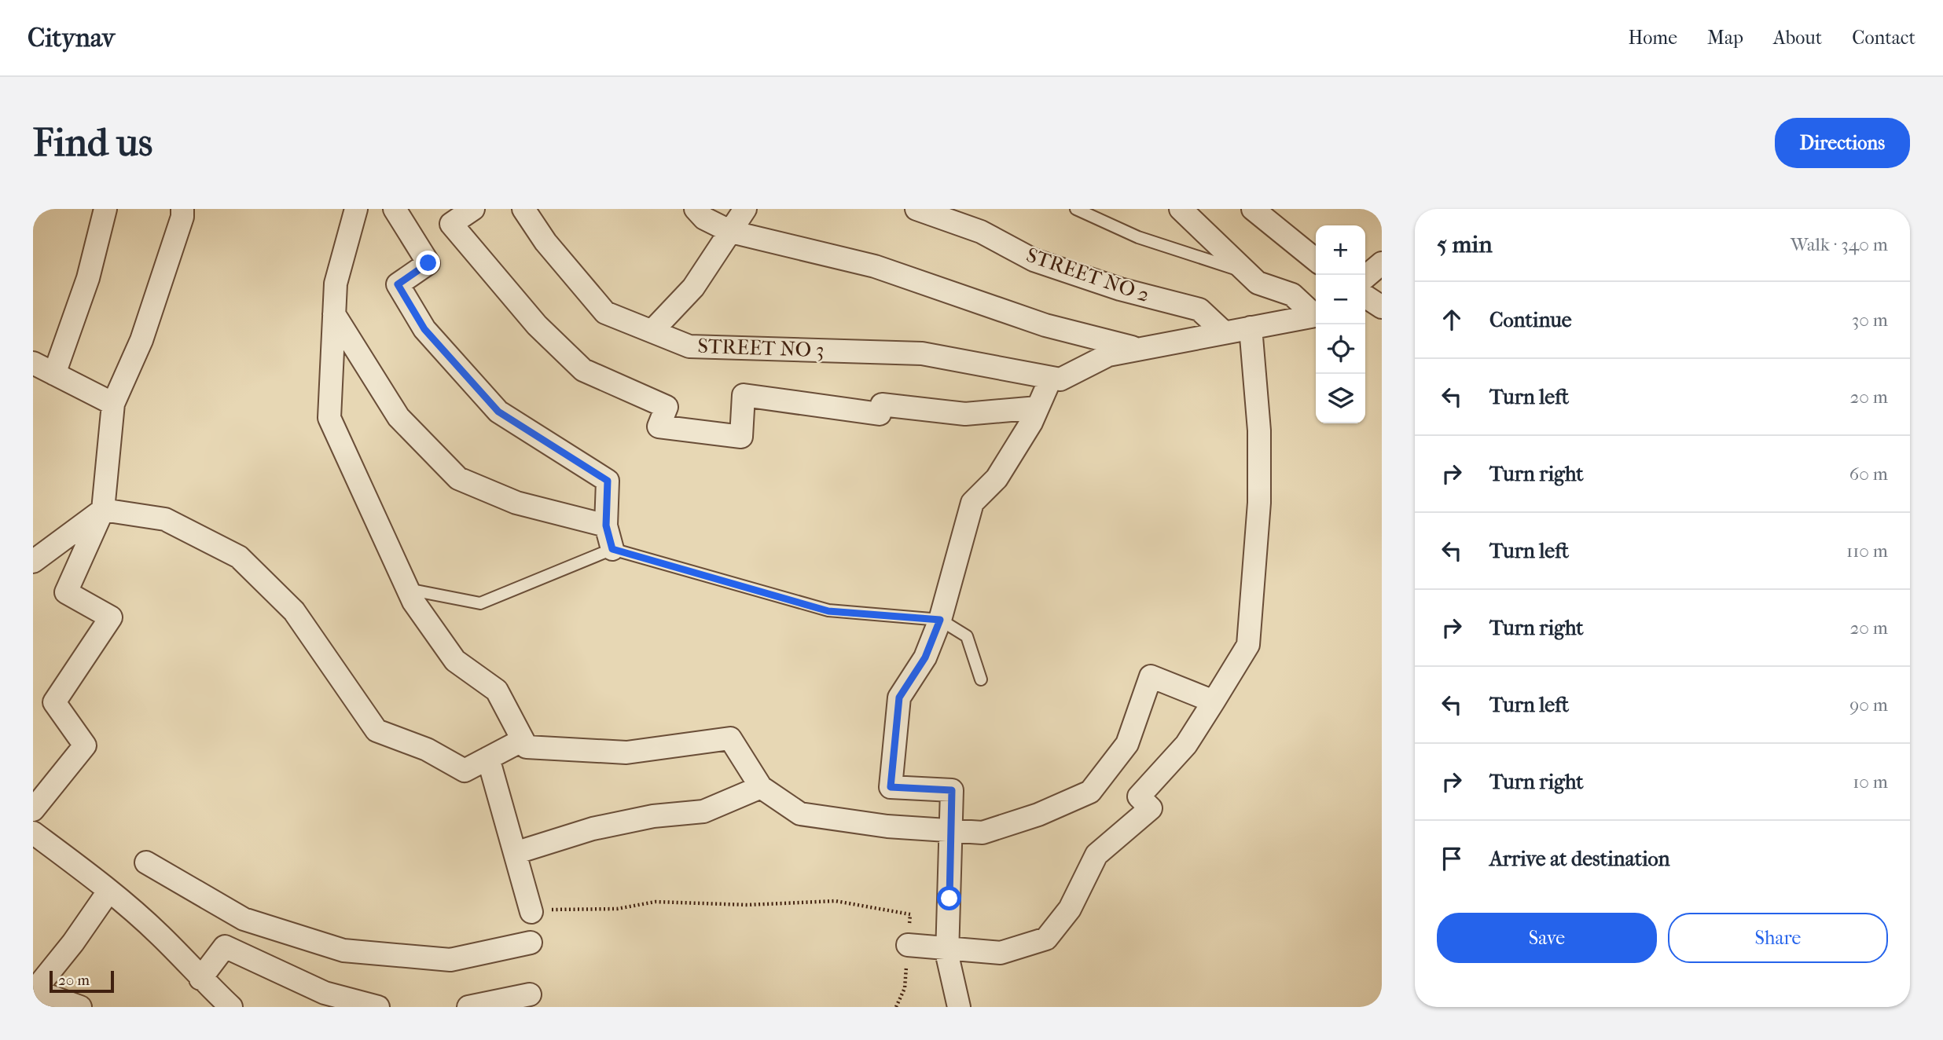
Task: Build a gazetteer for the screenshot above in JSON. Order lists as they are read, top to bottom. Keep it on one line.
{"streets":{"street":["STREET NO 2","STREET NO 3"]},"scale_bar":"20 m","page":{"header":"Citynav","nav":["Home","Map","About","Contact"],"buttons":["Directions",["Save","Share"]],"title":"Find us","heading":["5 min","Walk · 340 m"],"map_buttons":["+","−"],"list":[["Continue","30 m"],["Turn left","20 m"],["Turn right","60 m"],["Turn left","110 m"],["Turn right","20 m"],["Turn left","90 m"],["Turn right","10 m"],"Arrive at destination"],"scale":"20 m"}}
